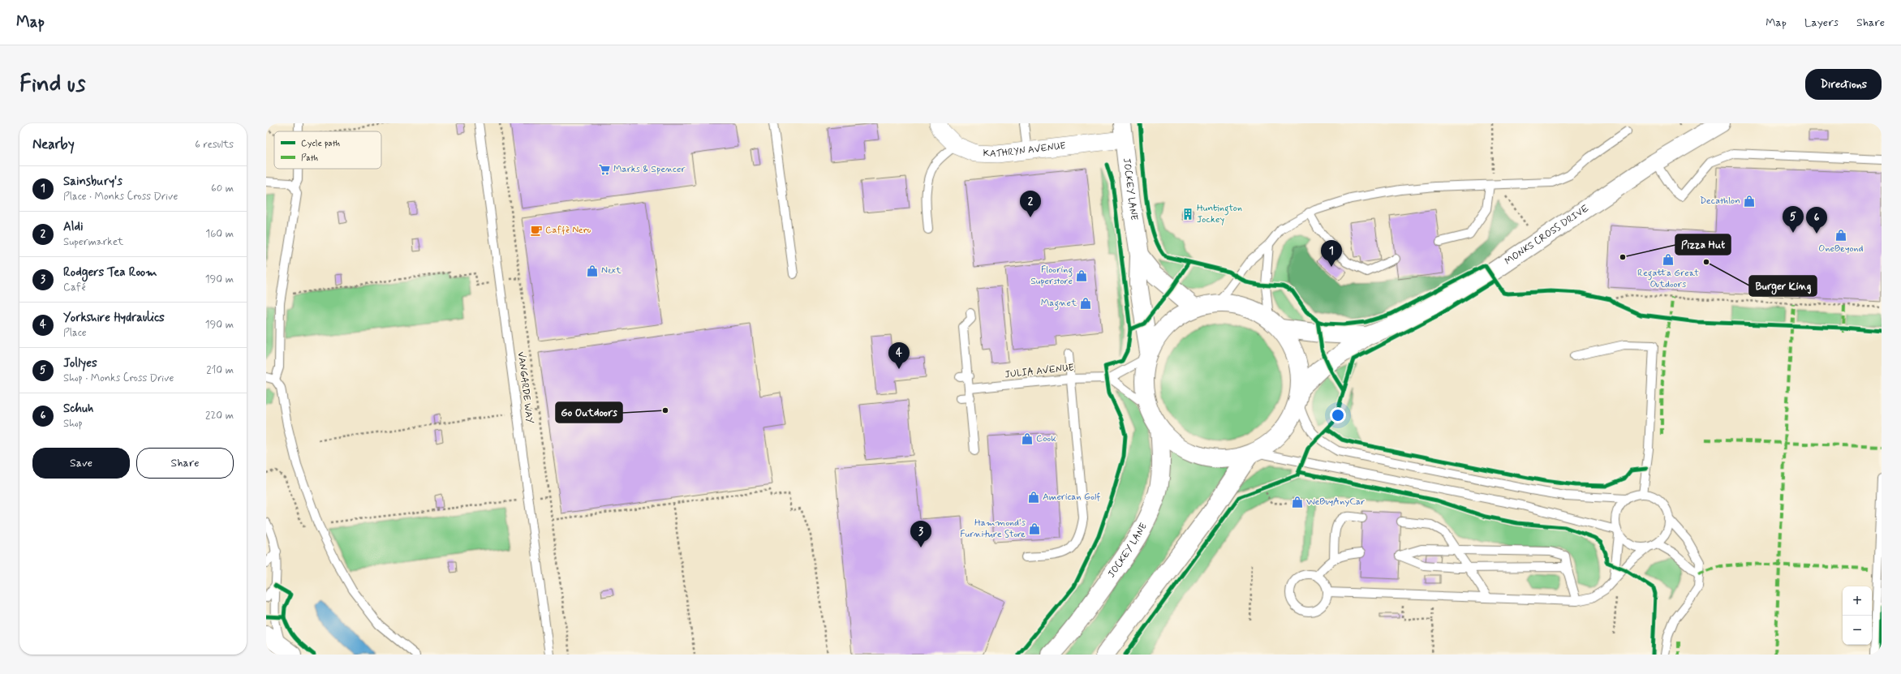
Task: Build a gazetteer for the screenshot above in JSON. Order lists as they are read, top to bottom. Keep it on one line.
{"streets":{"street":["KATHRYN AVENUE","JOCKEY LANE","MONKS CROSS DRIVE"],"lane":["JULIA AVENUE","VANGARDE WAY"]},"crossings":[["KATHRYN AVENUE","JOCKEY LANE"],["JOCKEY LANE","JULIA AVENUE"]],"places":{"supermarket":["Marks & Spencer"],"shop":["Decathlon","OneBeyond","Regatta Great Outdoors","Next","Flooring Superstore","Magnet","Cook","American Golf","WeBuyAnyCar","Hammond's Furniture Store"],"building":["Huntington Jockey"],"cafe":["Caffè Nero"],"other":["Pizza Hut","Burger King","Go Outdoors"]},"legend":["Cycle path","Path"],"page":{"header":"Map","nav":["Map","Layers","Share"],"buttons":["Directions",["Save","Share"]],"title":"Find us","heading":["Nearby","6 results"],"list":[{"mark":"1","name":"Sainsbury's","note":"Place · Monks Cross Drive","value":"60 m"},{"mark":"2","name":"Aldi","note":"Supermarket","value":"160 m"},{"mark":"3","name":"Rodgers Tea Room","note":"Café","value":"190 m"},{"mark":"4","name":"Yorkshire Hydraulics","note":"Place","value":"190 m"},{"mark":"5","name":"Jollyes","note":"Shop · Monks Cross Drive","value":"210 m"},{"mark":"6","name":"Schuh","note":"Shop","value":"220 m"}],"pins":["2","5","6","1","4","3"],"map_buttons":["+","−"]}}
